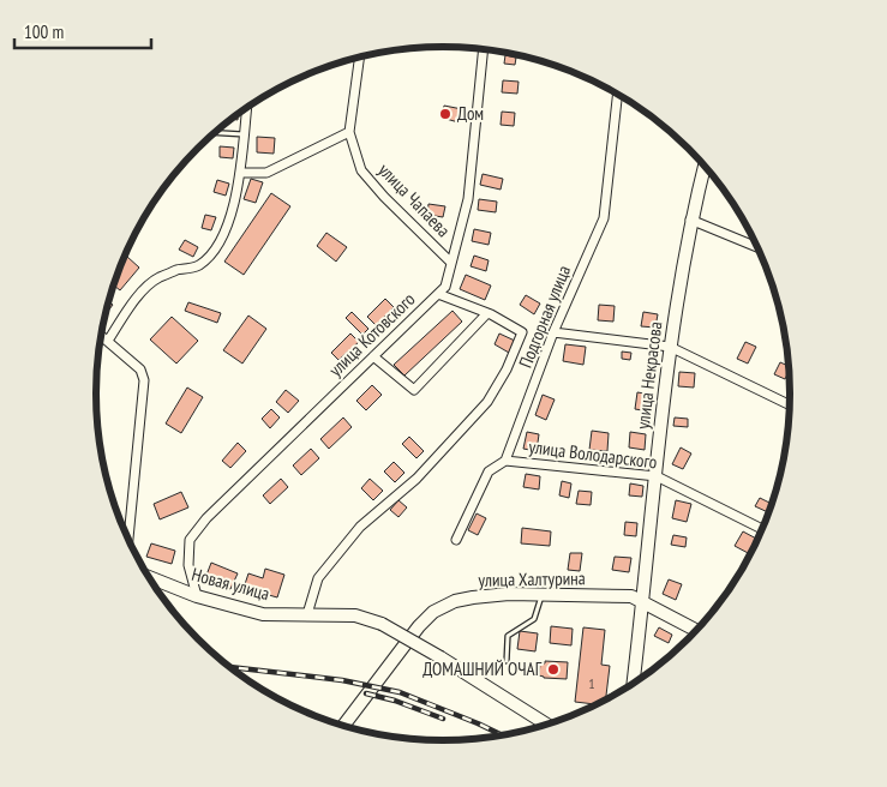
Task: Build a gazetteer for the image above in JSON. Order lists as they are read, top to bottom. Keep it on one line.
{"streets":{"main road":["улица Некрасова","улица Халтурина","Новая улица"],"street":["улица Чапаева","Подгорная улица","улица Котовского","улица Володарского"]},"crossings":[["улица Чапаева","улица Котовского"],["Подгорная улица","улица Володарского"],["улица Котовского","Новая улица"],["улица Некрасова","улица Володарского"],["улица Некрасова","улица Халтурина"]],"places":["Дом","ДОМАШНИЙ ОЧАГ"],"house_numbers":["1"],"scale_bar":"100 m"}
